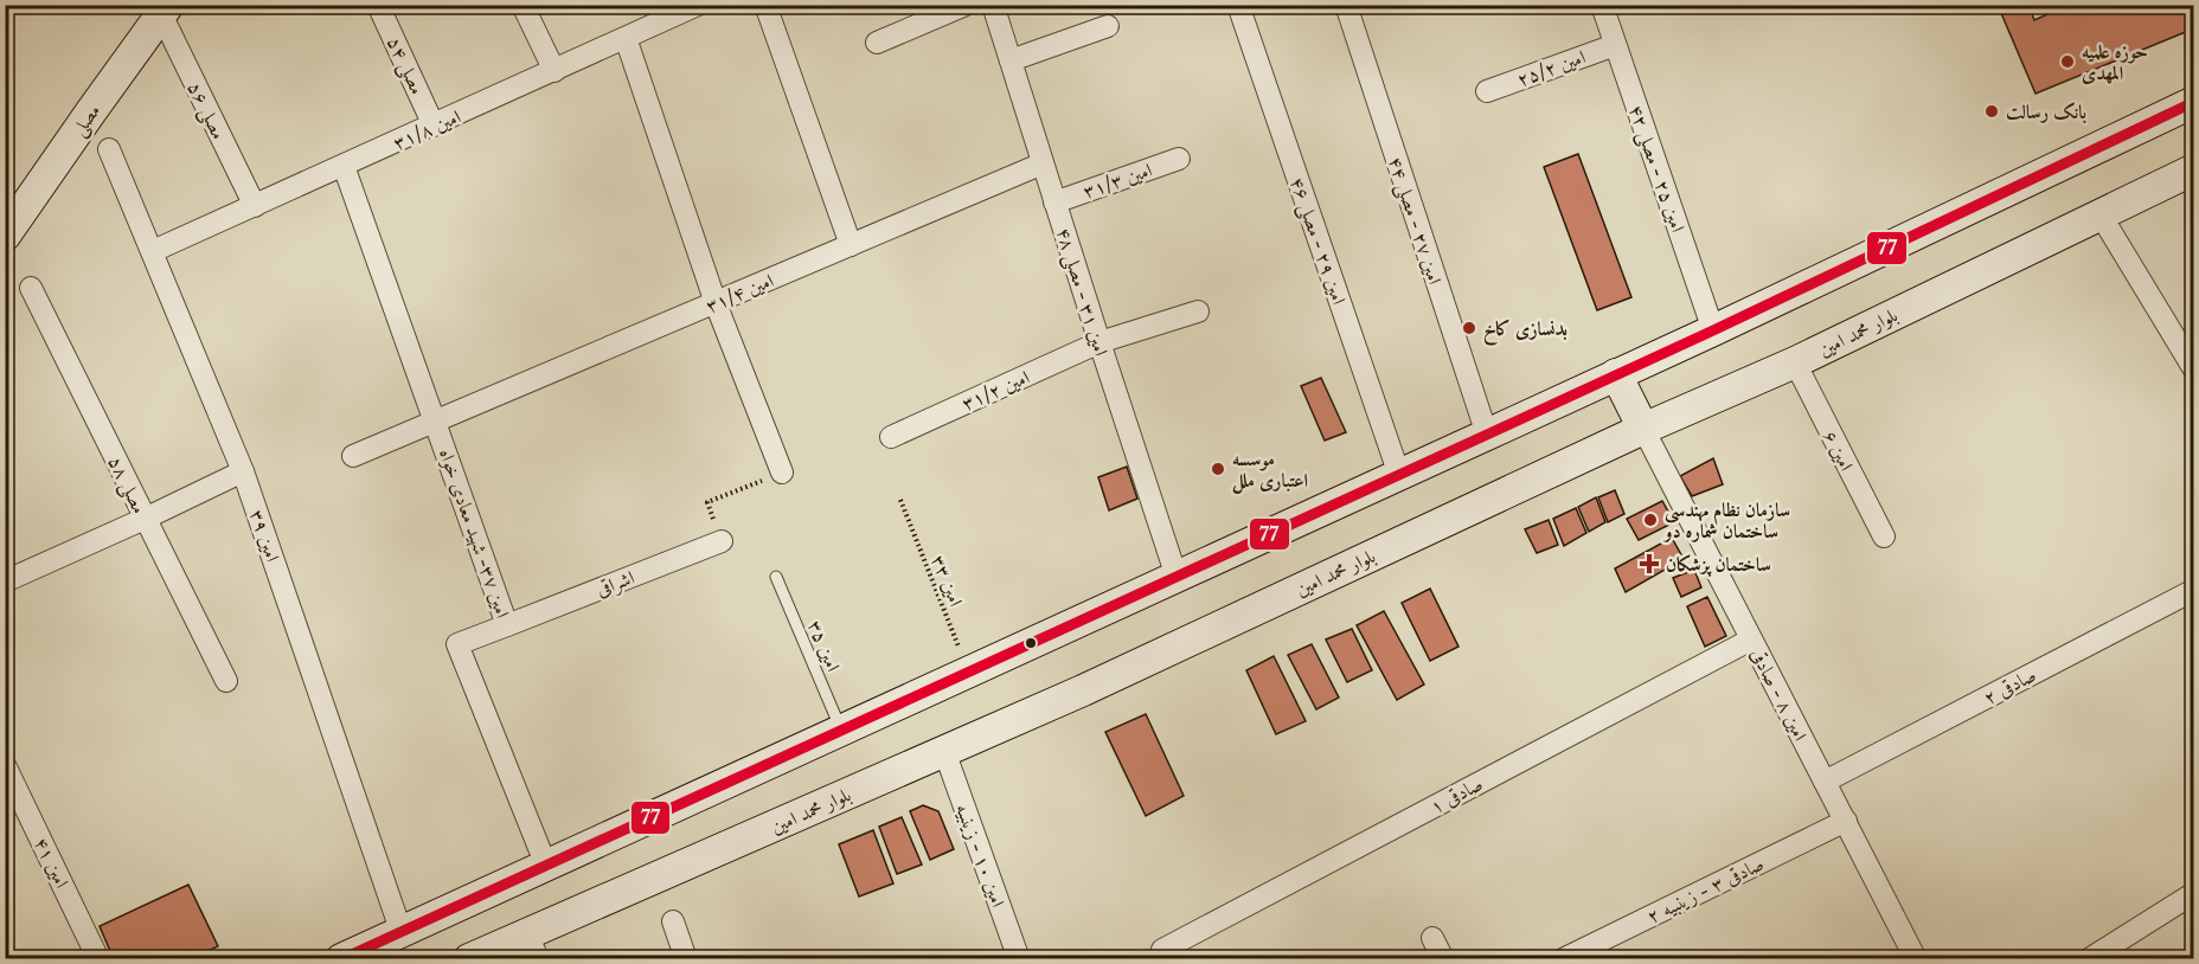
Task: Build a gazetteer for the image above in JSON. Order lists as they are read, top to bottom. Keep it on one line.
{"streets":{"main road":["مصلی","بلوار محمد امین"],"street":["مصلی ۵۴","امین ۲۵/۲","مصلی ۵۶","امین ۳۱/۸","امین ۲۵ - مصلی ۴۲","امین ۳۱/۳","امین ۲۷ - مصلی ۴۴","امین ۲۹ - مصلی ۴۶","امین ۳۱ - مصلی ۴۸","امین ۳۱/۴","امین ۳۱/۲","امین ۶","مصلی ۵۸","امین ۳۷- شهید معادی خواه","امین ۳۹","اشراقی","صادقی ۲","امین ۸ - صادقی","صادقی ۱","امین ۱۰ - زینبیه","امین ۴۱","صادقی ۳ - زینبیه ۲"],"lane":["امین ۳۵"],"path":["امین ۳۳"]},"crossings":[["مصلی ۵۴","امین ۳۱/۸"],["امین ۲۵/۲","امین ۲۵ - مصلی ۴۲"],["مصلی ۵۶","مصلی"],["مصلی ۵۶","امین ۳۱/۸"],["امین ۳۱/۸","امین ۳۷- شهید معادی خواه"],["امین ۳۱/۸","امین ۳۹"],["امین ۳۱/۳","امین ۳۱ - مصلی ۴۸"],["امین ۳۱ - مصلی ۴۸","امین ۳۱/۴"],["امین ۳۱ - مصلی ۴۸","امین ۳۱/۲"],["امین ۳۱/۴","امین ۳۷- شهید معادی خواه"],["بلوار محمد امین","امین ۶"],["بلوار محمد امین","امین ۸ - صادقی"],["بلوار محمد امین","امین ۱۰ - زینبیه"],["امین ۳۷- شهید معادی خواه","اشراقی"],["صادقی ۲","امین ۸ - صادقی"],["امین ۸ - صادقی","صادقی ۱"],["امین ۸ - صادقی","صادقی ۳ - زینبیه ۲"]],"places":{"other":["حوزه علمیه المهدی","بانک رسالت","بدنسازی کاخ","موسسه اعتباری ملل","سازمان نظام مهندسی ساختمان شماره دو"],"health":["ساختمان پزشکان"]},"lines":["transit line 77"]}
